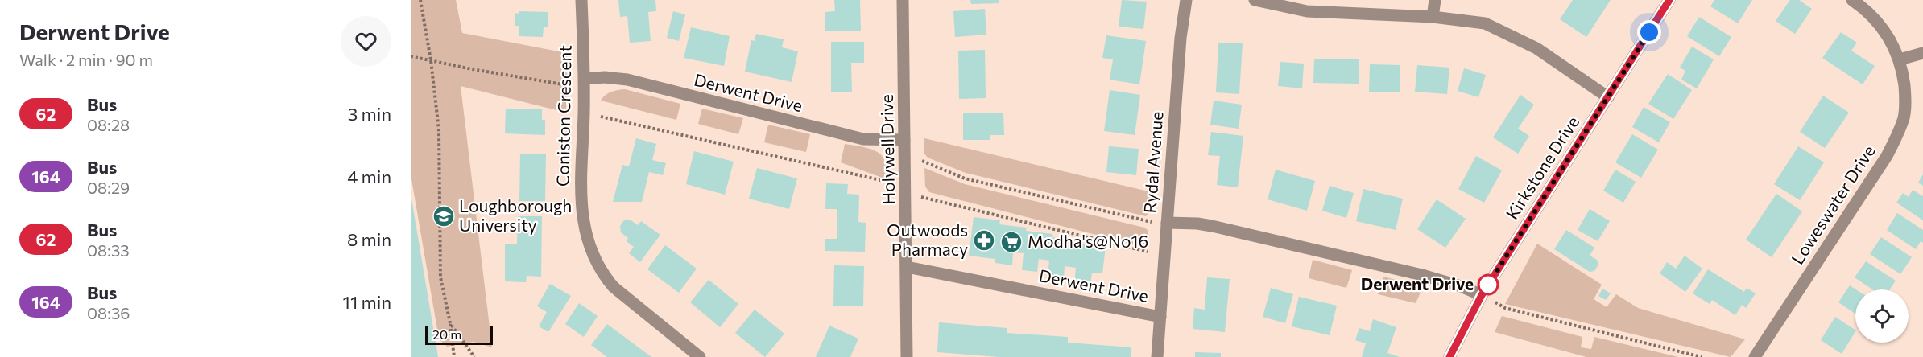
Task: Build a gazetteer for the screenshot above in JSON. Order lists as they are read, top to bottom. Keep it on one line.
{"streets":{"street":["Derwent Drive","Coniston Crescent","Holywell Drive","Rydal Avenue","Kirkstone Drive","Loweswater Drive"]},"crossings":[["Derwent Drive","Coniston Crescent"],["Derwent Drive","Holywell Drive"],["Derwent Drive","Rydal Avenue"]],"places":{"school or university":["Loughborough University"],"pharmacy":["Outwoods Pharmacy"],"supermarket":["Modha's@No16"],"other":["Derwent Drive"]},"lines":["bus line 62"],"scale_bar":"20 m","page":{"heading":["Derwent Drive","Walk · 2 min · 90 m"],"list":[{"mark":"62","name":"Bus","note":"08:28","value":"3 min"},{"mark":"164","name":"Bus","note":"08:29","value":"4 min"},{"mark":"62","name":"Bus","note":"08:33","value":"8 min"},{"mark":"164","name":"Bus","note":"08:36","value":"11 min"}],"scale":"20 m"}}
